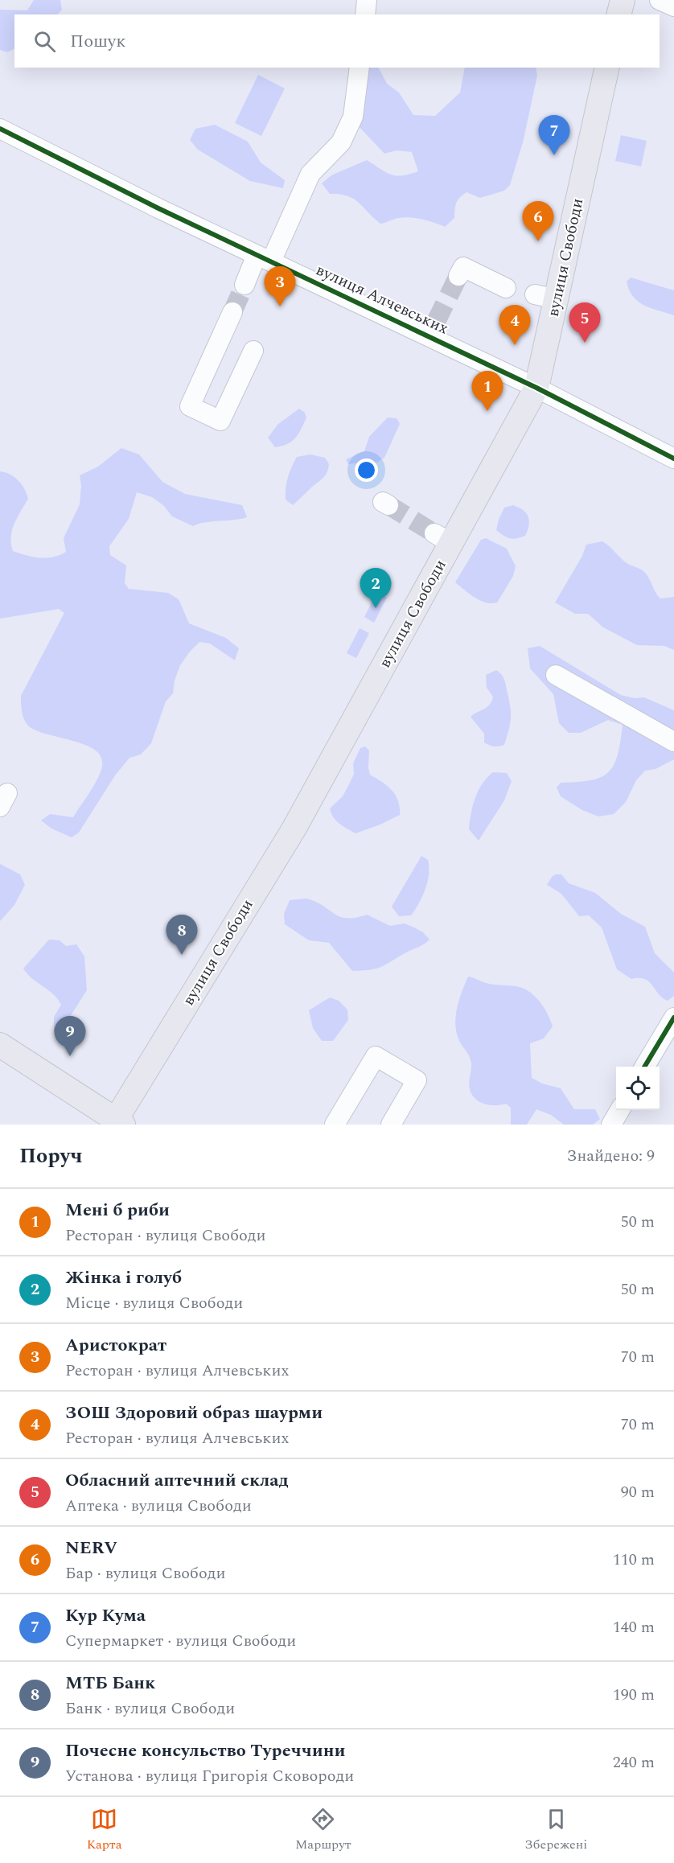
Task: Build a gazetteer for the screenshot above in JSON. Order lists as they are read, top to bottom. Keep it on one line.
{"streets":{"main road":["вулиця Свободи"],"street":["вулиця Алчевських"]},"crossings":[["вулиця Свободи","вулиця Алчевських"]],"page":{"search":"Пошук","pins":["7","6","3","5","4","1","2","8","9"],"heading":["Поруч","Знайдено: 9"],"list":[{"mark":"1","name":"Мені б риби","note":"Ресторан · вулиця Свободи","value":"50 m"},{"mark":"2","name":"Жінка і голуб","note":"Місце · вулиця Свободи","value":"50 m"},{"mark":"3","name":"Аристократ","note":"Ресторан · вулиця Алчевських","value":"70 m"},{"mark":"4","name":"ЗОШ Здоровий образ шаурми","note":"Ресторан · вулиця Алчевських","value":"70 m"},{"mark":"5","name":"Обласний аптечний склад","note":"Аптека · вулиця Свободи","value":"90 m"},{"mark":"6","name":"NERV","note":"Бар · вулиця Свободи","value":"110 m"},{"mark":"7","name":"Кур Кума","note":"Супермаркет · вулиця Свободи","value":"140 m"},{"mark":"8","name":"МТБ Банк","note":"Банк · вулиця Свободи","value":"190 m"},{"mark":"9","name":"Почесне консульство Туреччини","note":"Установа · вулиця Григорія Сковороди","value":"240 m"}],"nav":["Карта","Маршрут","Збережені"]}}
